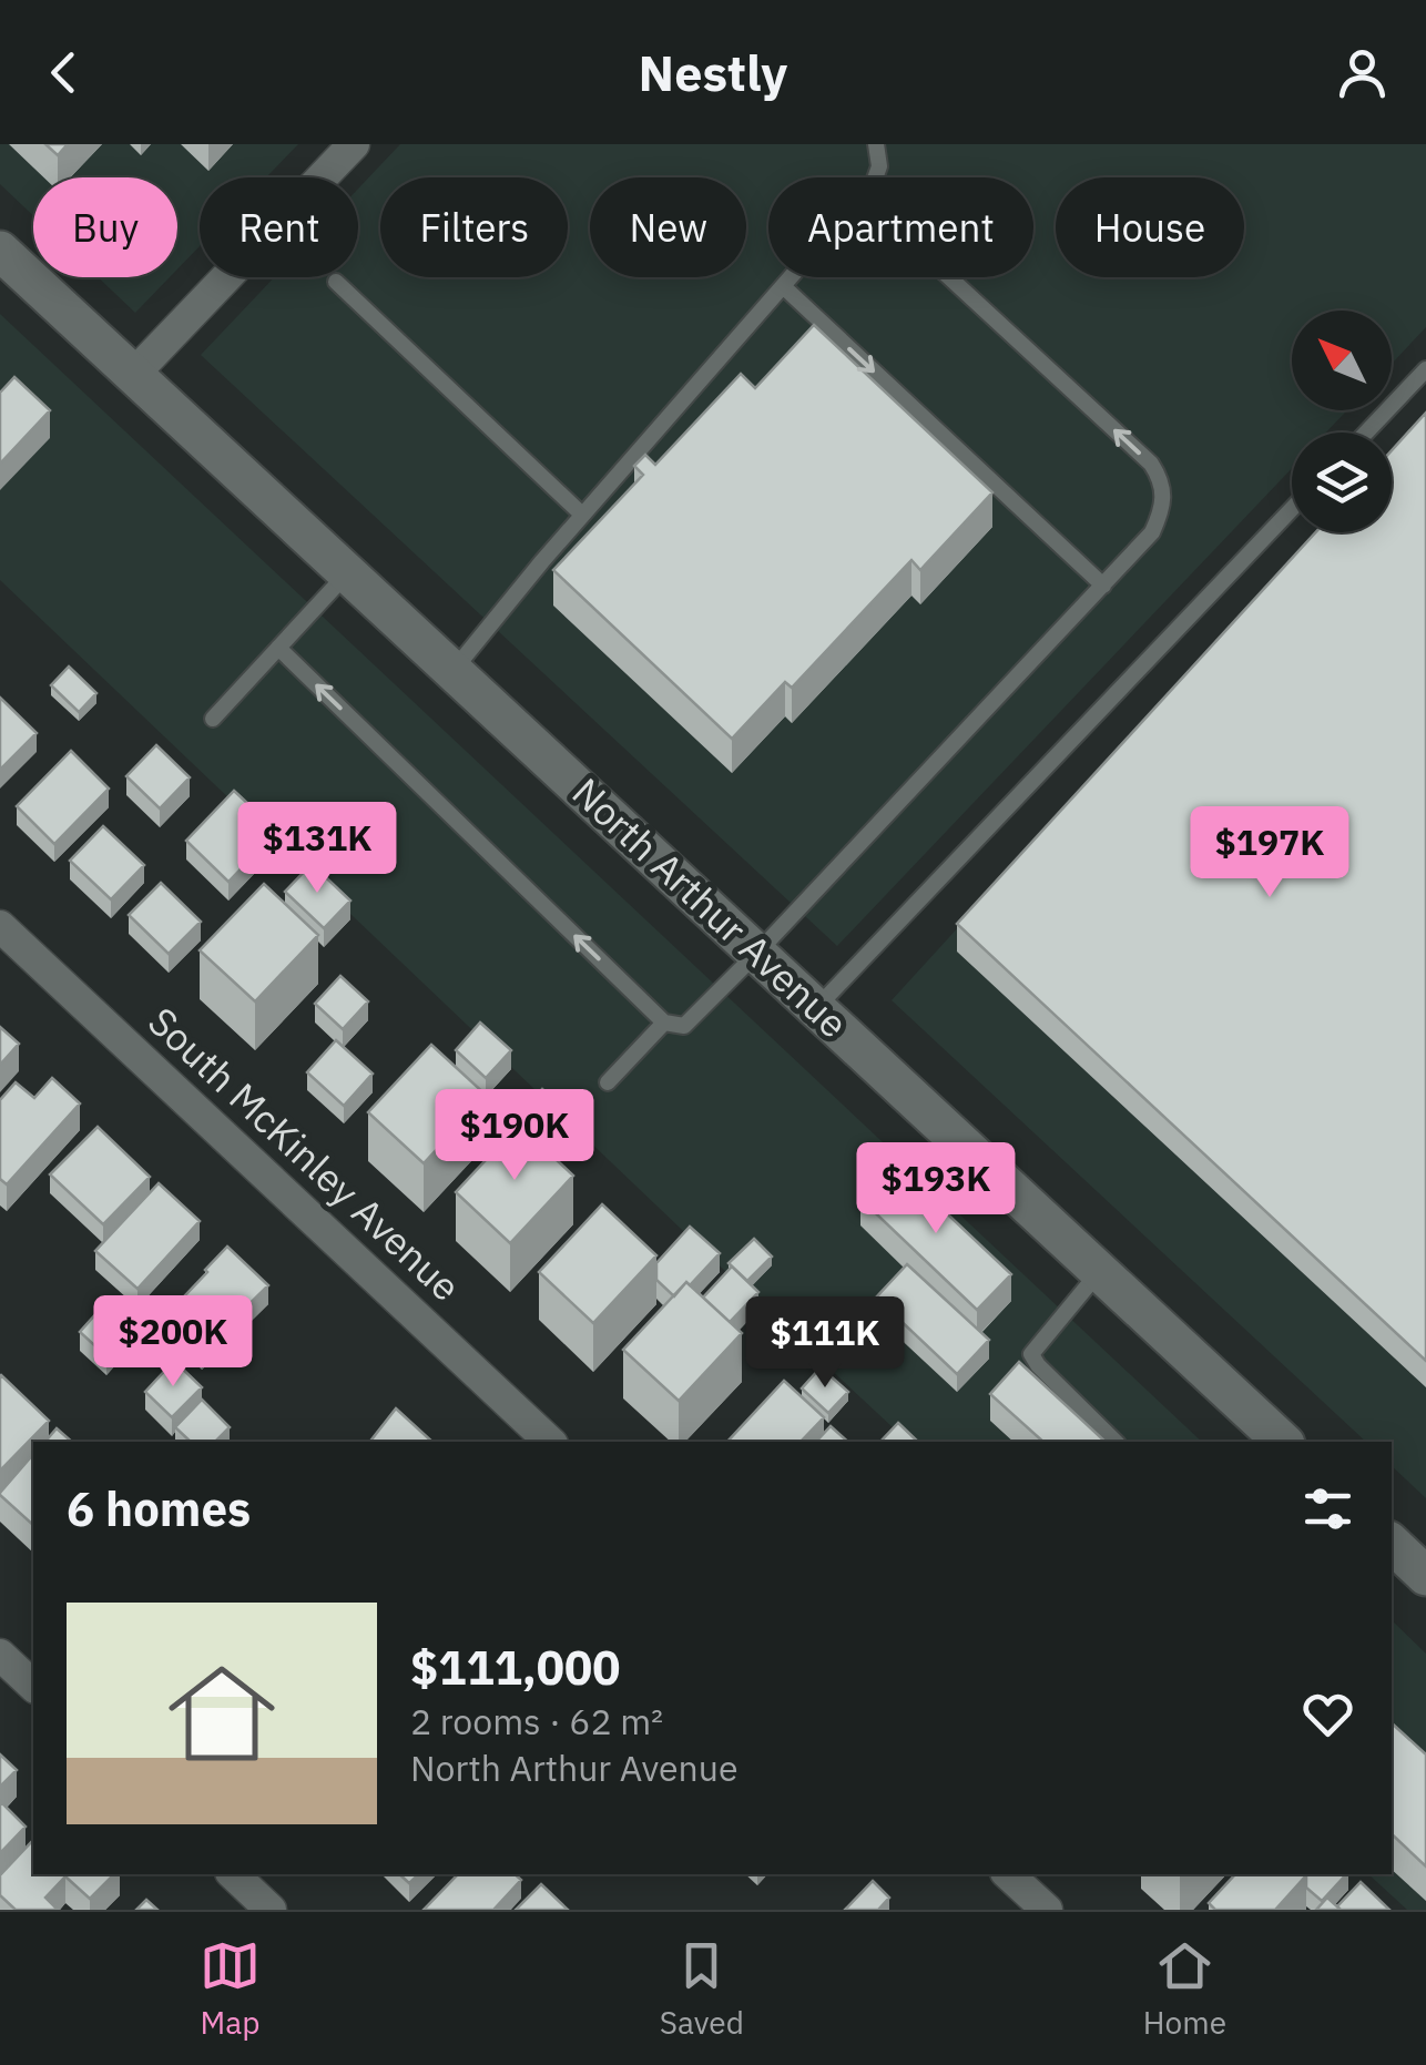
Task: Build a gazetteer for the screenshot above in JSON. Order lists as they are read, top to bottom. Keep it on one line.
{"streets":{"street":["North Arthur Avenue","South McKinley Avenue"]},"north":"top left","page":{"header":"Nestly","chip":["Buy","Rent","Filters","New","Apartment","House"],"price":["$131K","$197K","$190K","$193K","$200K","$111K"],"heading":"6 homes","list":[{"name":"$111,000","note":"2 rooms · 62 m² · North Arthur Avenue"}],"tabs":["Map","Saved","Home"]}}
